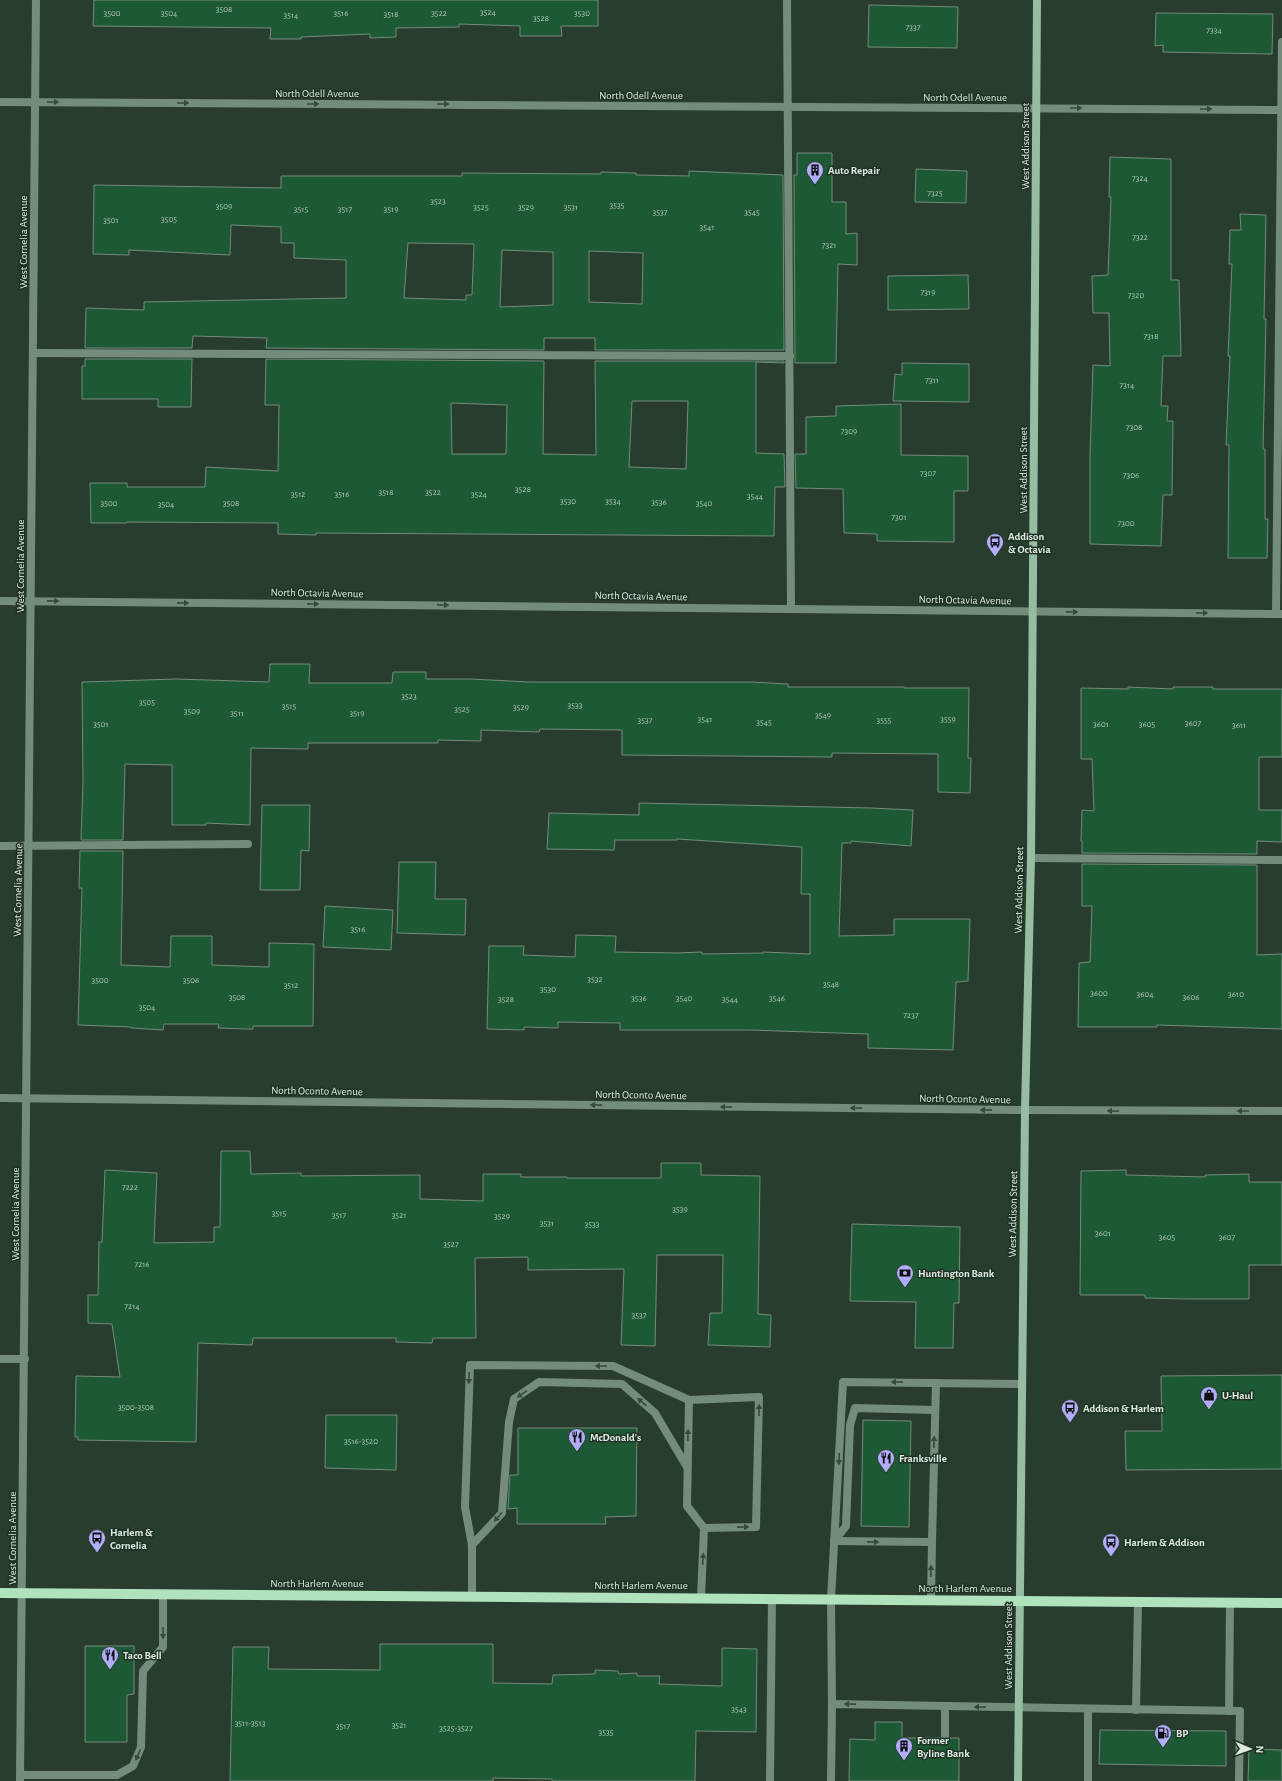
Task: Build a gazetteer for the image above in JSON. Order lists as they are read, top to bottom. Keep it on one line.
{"streets":{"main road":["North Harlem Avenue"],"street":["North Odell Avenue","West Addison Street","West Cornelia Avenue","North Octavia Avenue","North Oconto Avenue"]},"crossings":[["North Odell Avenue","West Addison Street"],["North Odell Avenue","West Cornelia Avenue"],["West Addison Street","North Octavia Avenue"],["West Addison Street","North Oconto Avenue"],["West Addison Street","North Harlem Avenue"],["West Cornelia Avenue","North Octavia Avenue"],["West Cornelia Avenue","North Oconto Avenue"],["West Cornelia Avenue","North Harlem Avenue"]],"one_way":["North Odell Avenue","North Octavia Avenue","North Oconto Avenue"],"places":{"building":["Auto Repair","Former Byline Bank"],"bus stop":["Addison & Octavia","Addison & Harlem","Harlem & Cornelia","Harlem & Addison"],"bank":["Huntington Bank"],"shop":["U-Haul"],"restaurant":["McDonald's","Franksville","Taco Bell"],"fuel station":["BP"]},"house_numbers":["3508","3524","3500","3504","3516","3522","3530","3518","3514","3528","7337","7334","7324","7325","3523","3535","3509","3525","3529","3531","3515","3517","3519","3537","3545","3505","3501","3541","7322","7321","7319","7320","7318","7311","7314","7308","7309","7307","7306","3528","3518","3522","3512","3516","3524","3544","3530","3534","3536","3500","3508","3540","3504","7301","7300","3523","3505","3533","3515","3529","3525","3509","3511","3519","3549","3541","3559","3537","3555","3545","3607","3501","3601","3605","3611","3516","3532","3500","3506","3548","3512","3530","3600","3604","3610","3508","3606","3536","3540","3546","3528","3544","3504","7237","7222","3539","3515","3517","3521","3529","3531","3533","3601","3605","3607","3527","7216","7214","3537","3500-3508","3516-3520","3543","3511-3513","3521","3517","3525-3527","3535"],"north":"right"}
